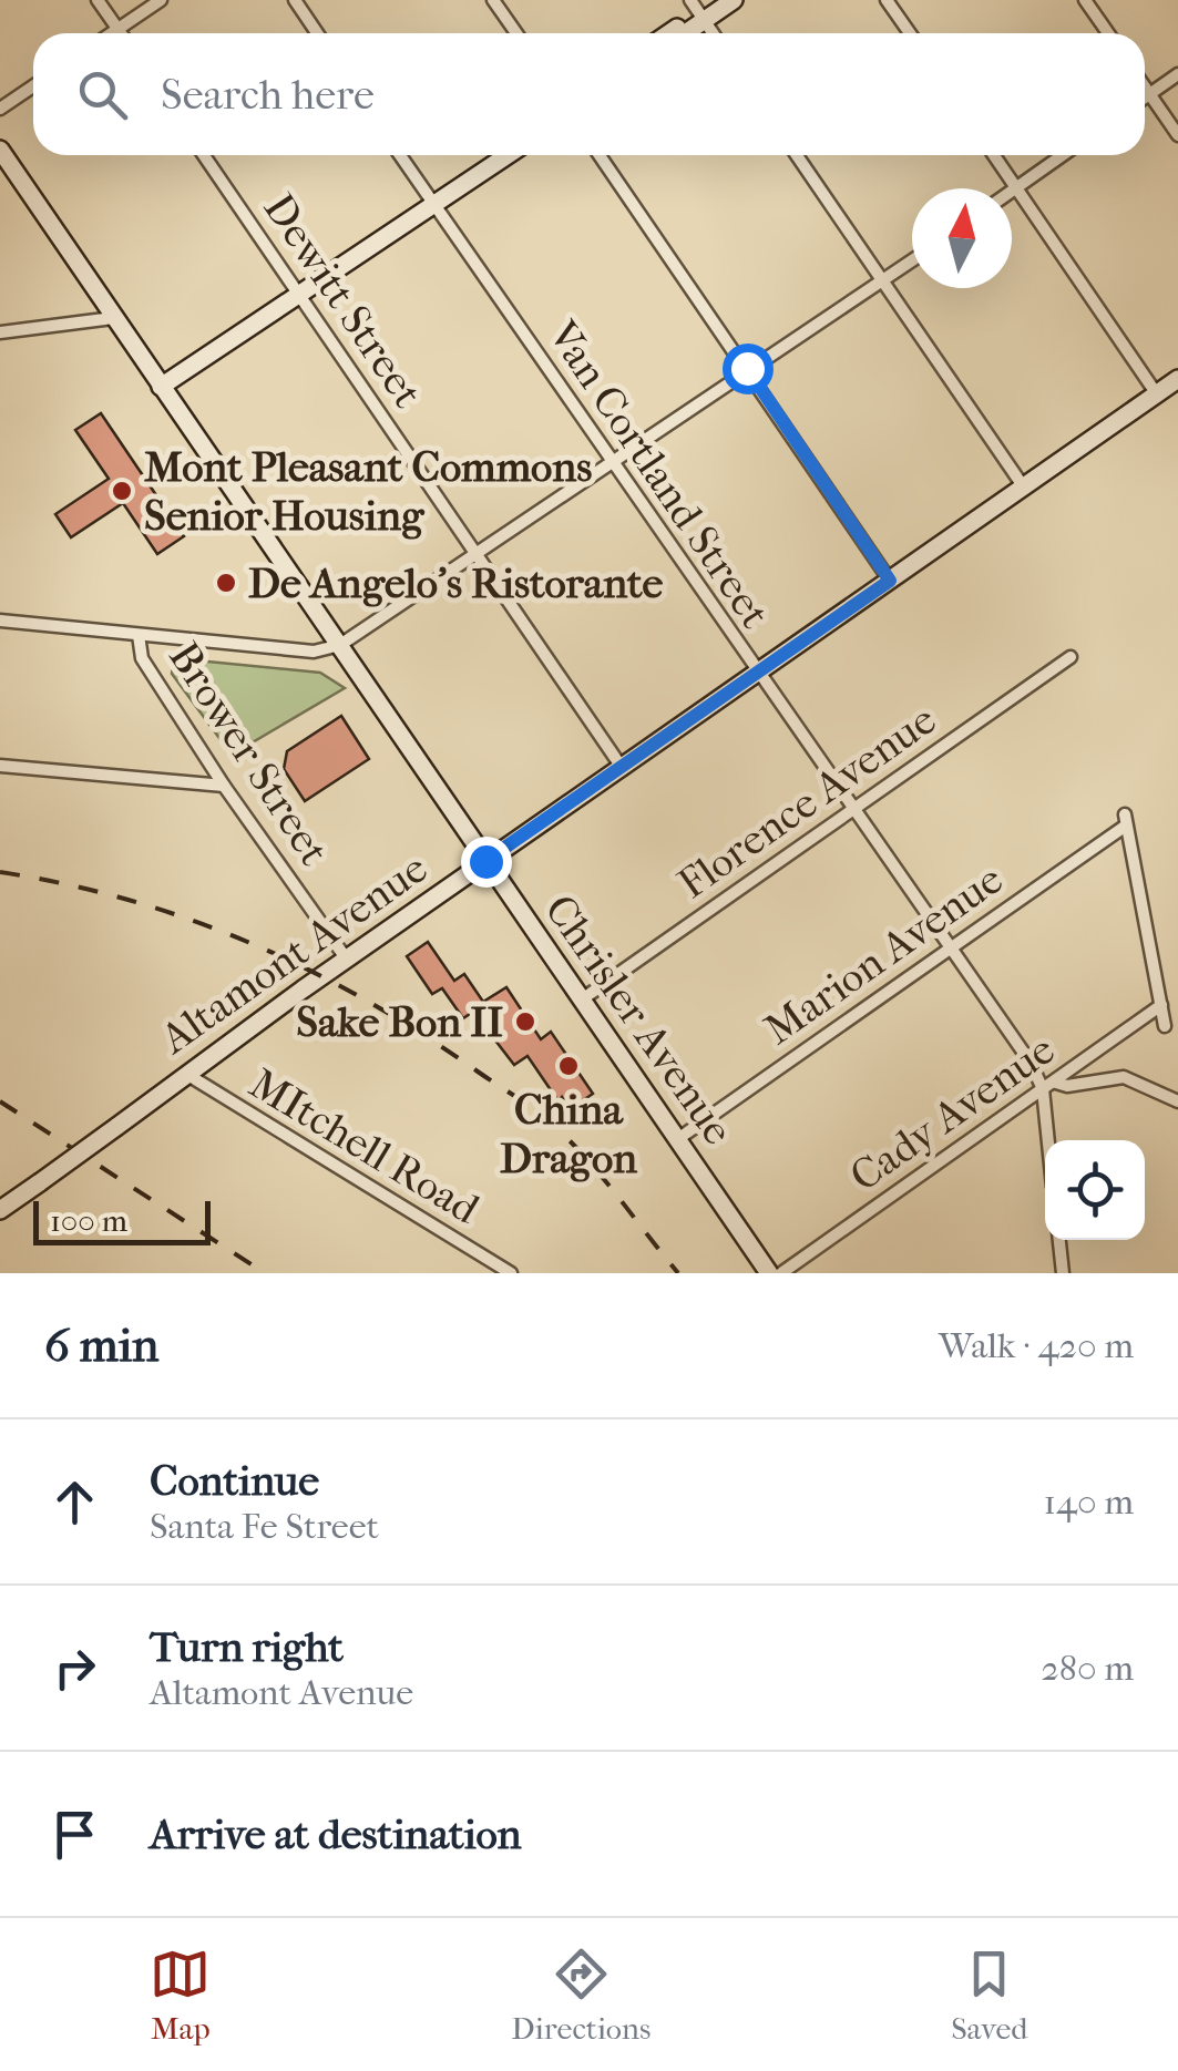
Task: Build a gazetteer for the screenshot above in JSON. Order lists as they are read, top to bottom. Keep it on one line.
{"streets":{"street":["Dewitt Street","Van Cortland Street","Brower Street","Florence Avenue","Altamont Avenue","Marion Avenue","Chrisler Avenue","Cady Avenue","MItchell Road"]},"crossings":[["Dewitt Street","Altamont Avenue"],["Van Cortland Street","Florence Avenue"],["Van Cortland Street","Altamont Avenue"],["Van Cortland Street","Marion Avenue"],["Van Cortland Street","Cady Avenue"],["Brower Street","Altamont Avenue"],["Florence Avenue","Chrisler Avenue"],["Altamont Avenue","Chrisler Avenue"],["Altamont Avenue","MItchell Road"],["Marion Avenue","Chrisler Avenue"],["Marion Avenue","Cady Avenue"]],"places":["Mont Pleasant Commons Senior Housing","De Angelo's Ristorante","Sake Bon II","China Dragon"],"scale_bar":"100 m","north":"top","page":{"search":"Search here","scale":"100 m","heading":["6 min","Walk · 420 m"],"list":[["Continue","Santa Fe Street","140 m"],["Turn right","Altamont Avenue","280 m"],"Arrive at destination"],"nav":["Map","Directions","Saved"]}}
